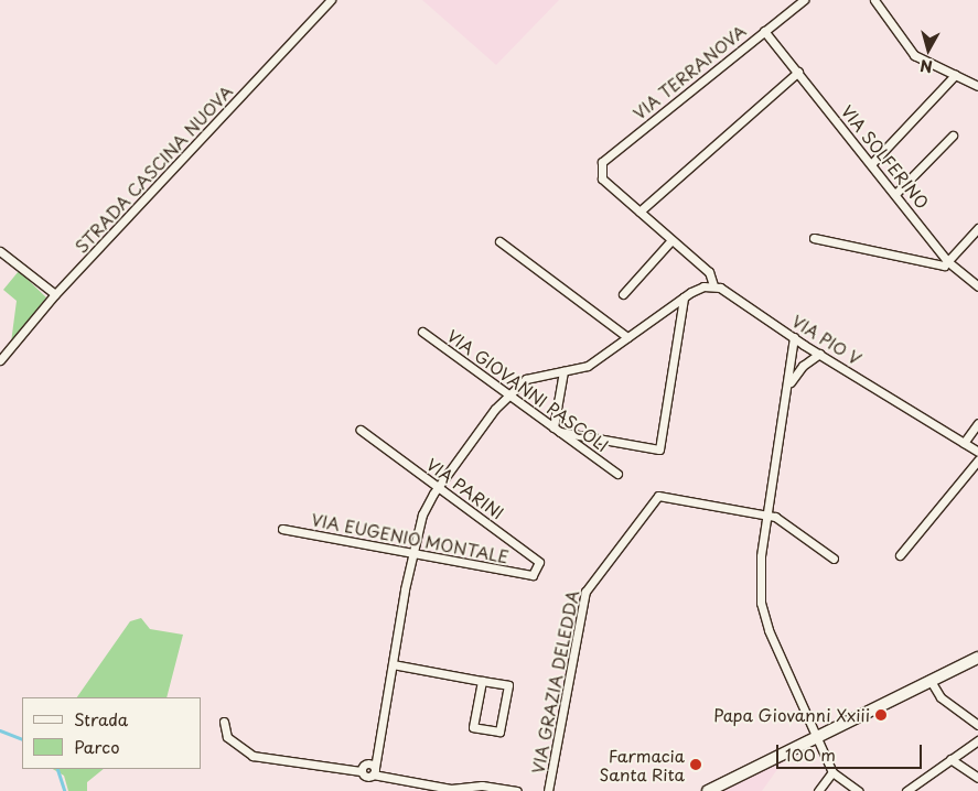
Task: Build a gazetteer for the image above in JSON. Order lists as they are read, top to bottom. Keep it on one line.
{"streets":{"street":["VIA TERRANOVA","VIA SOLFERINO","STRADA CASCINA NUOVA","VIA PIO V","VIA GIOVANNI PASCOLI","VIA PARINI","VIA EUGENIO MONTALE","VIA GRAZIA DELEDDA"]},"crossings":[["VIA TERRANOVA","VIA SOLFERINO"],["VIA TERRANOVA","VIA PIO V"],["VIA PARINI","VIA EUGENIO MONTALE"]],"places":["Papa Giovanni Xxiii","Farmacia Santa Rita"],"legend":["Strada","Parco"],"scale_bar":"100 m","north":"bottom"}
